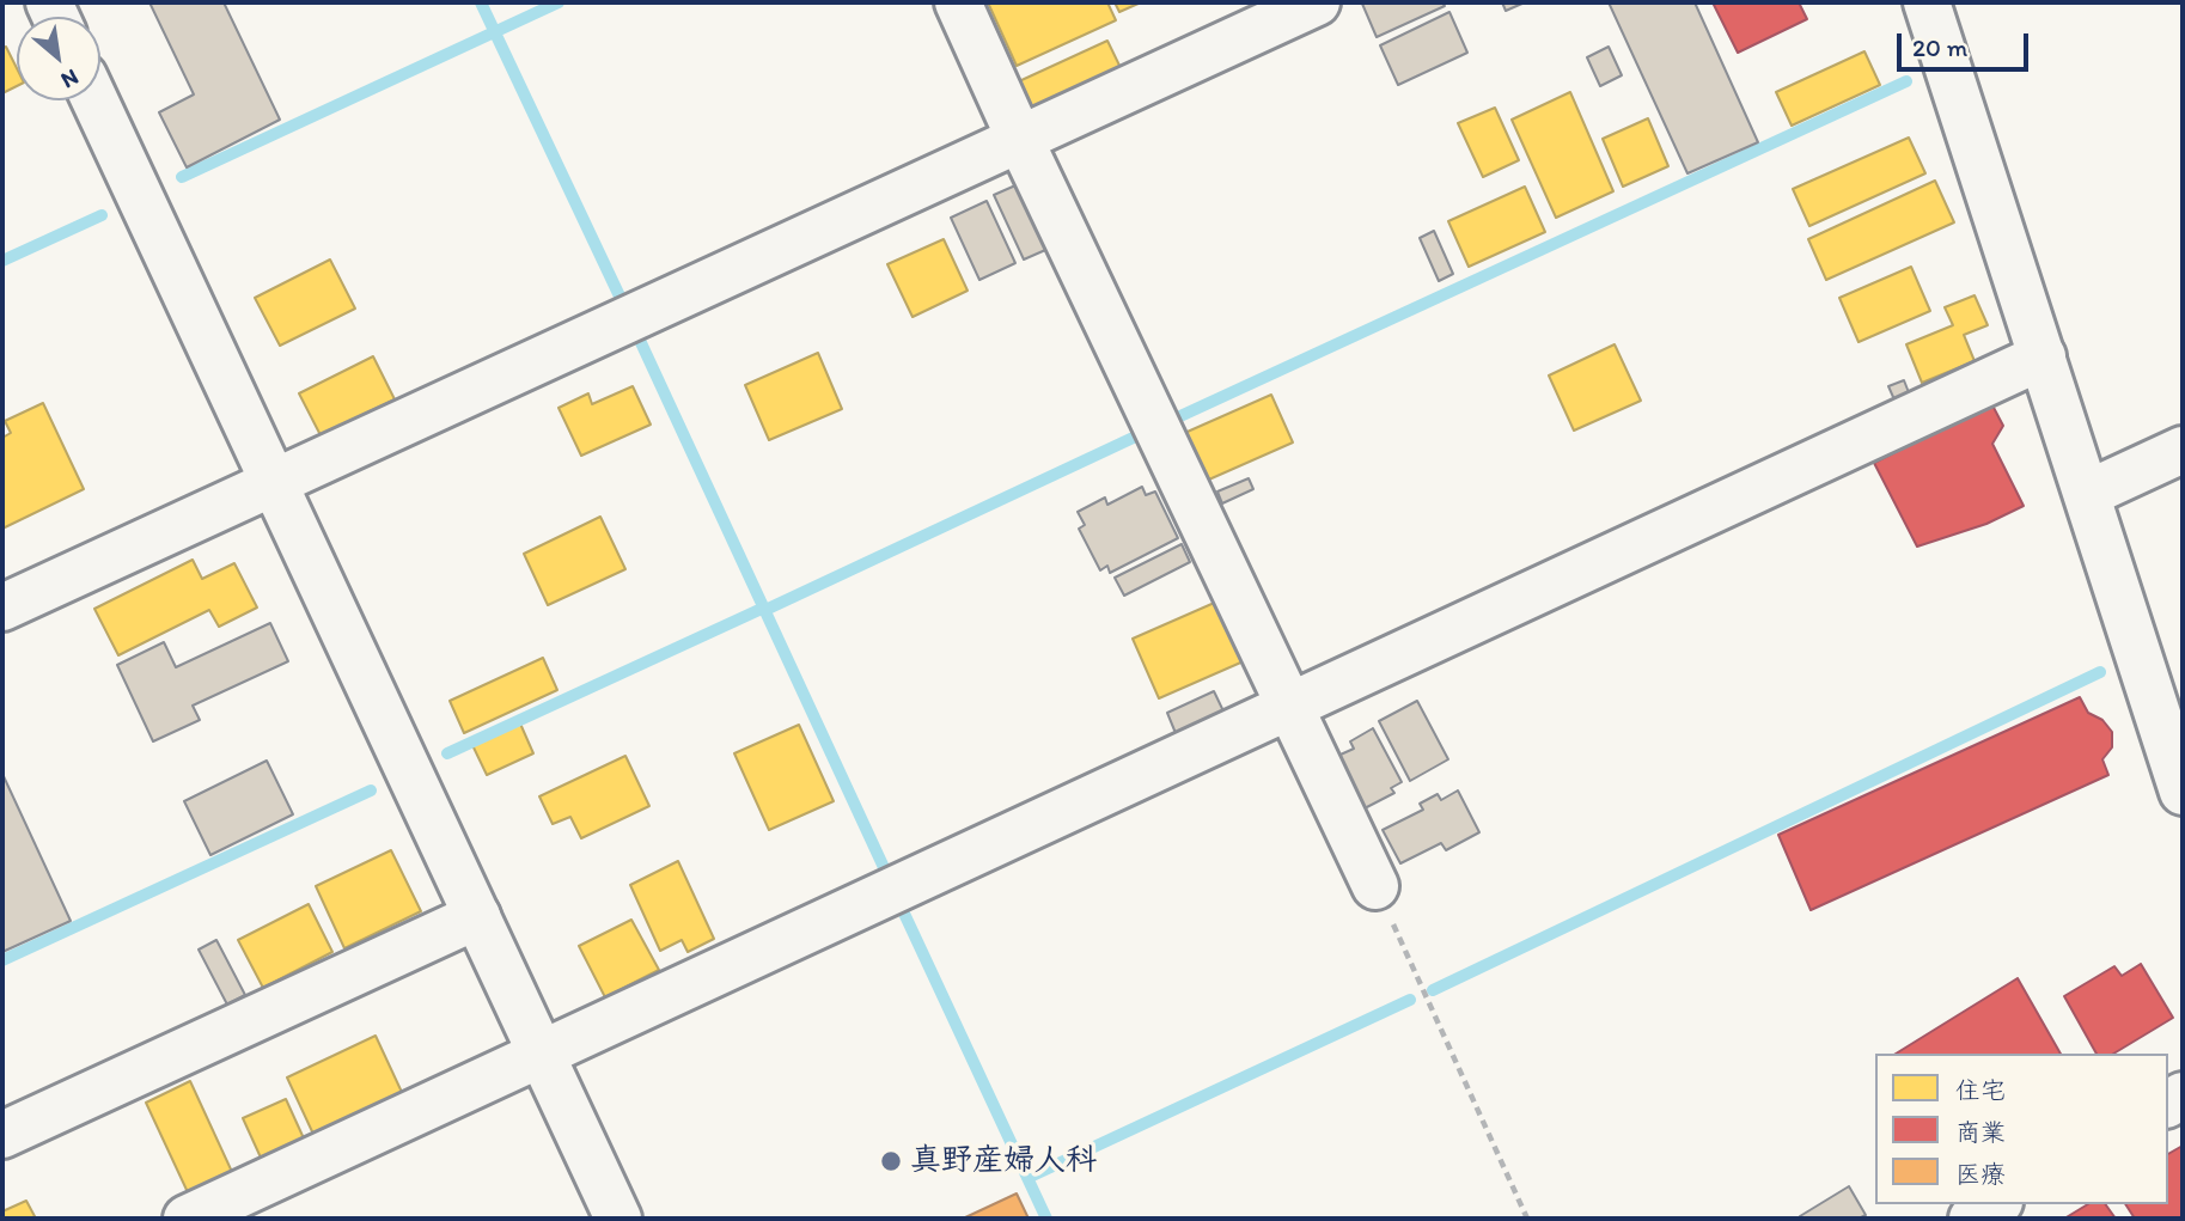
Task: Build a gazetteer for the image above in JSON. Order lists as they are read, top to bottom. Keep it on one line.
{"places":["真野産婦人科"],"legend":["住宅","商業","医療"],"scale_bar":"20 m","north":"bottom right"}
